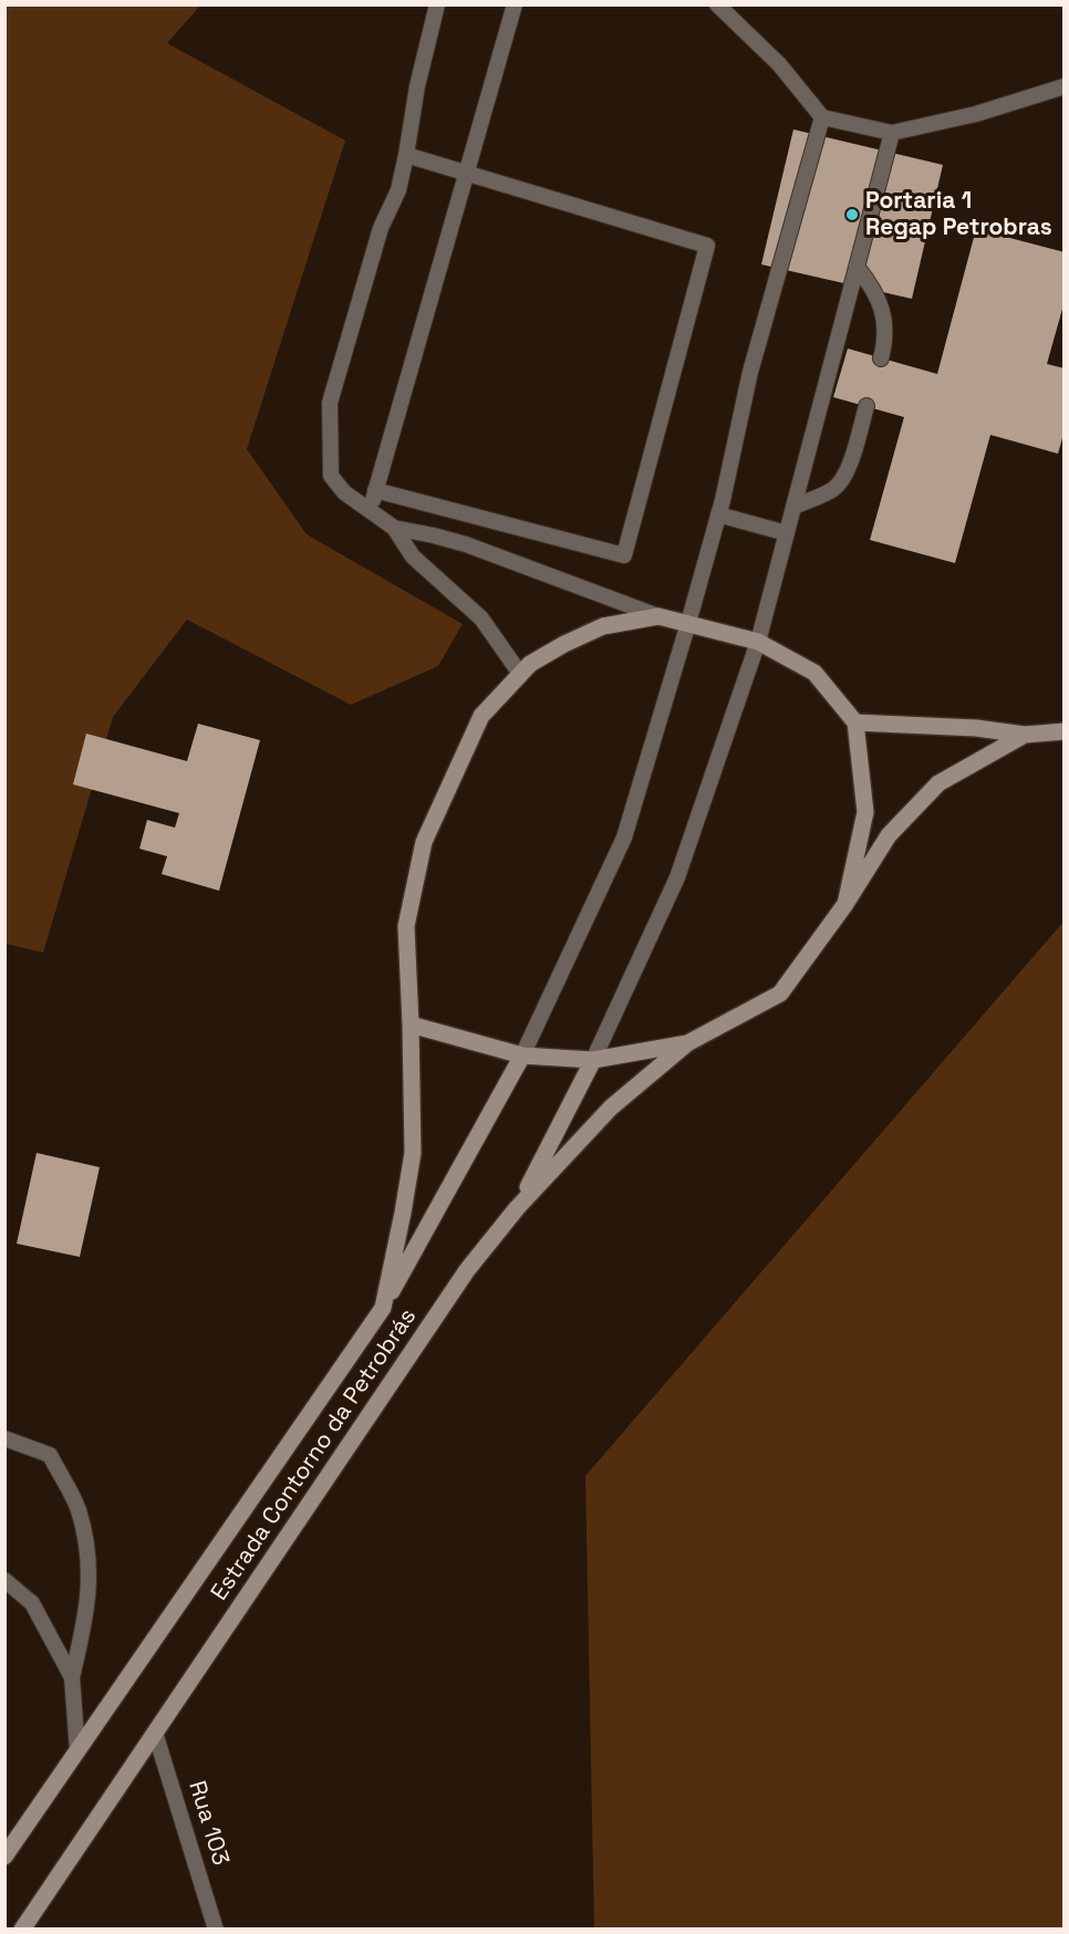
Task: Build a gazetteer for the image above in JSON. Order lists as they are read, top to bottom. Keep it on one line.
{"streets":{"main road":["Estrada Contorno da Petrobrás"],"lane":["Rua 103"]},"crossings":[["Estrada Contorno da Petrobrás","Rua 103"]],"places":["Portaria 1 Regap Petrobras"]}
